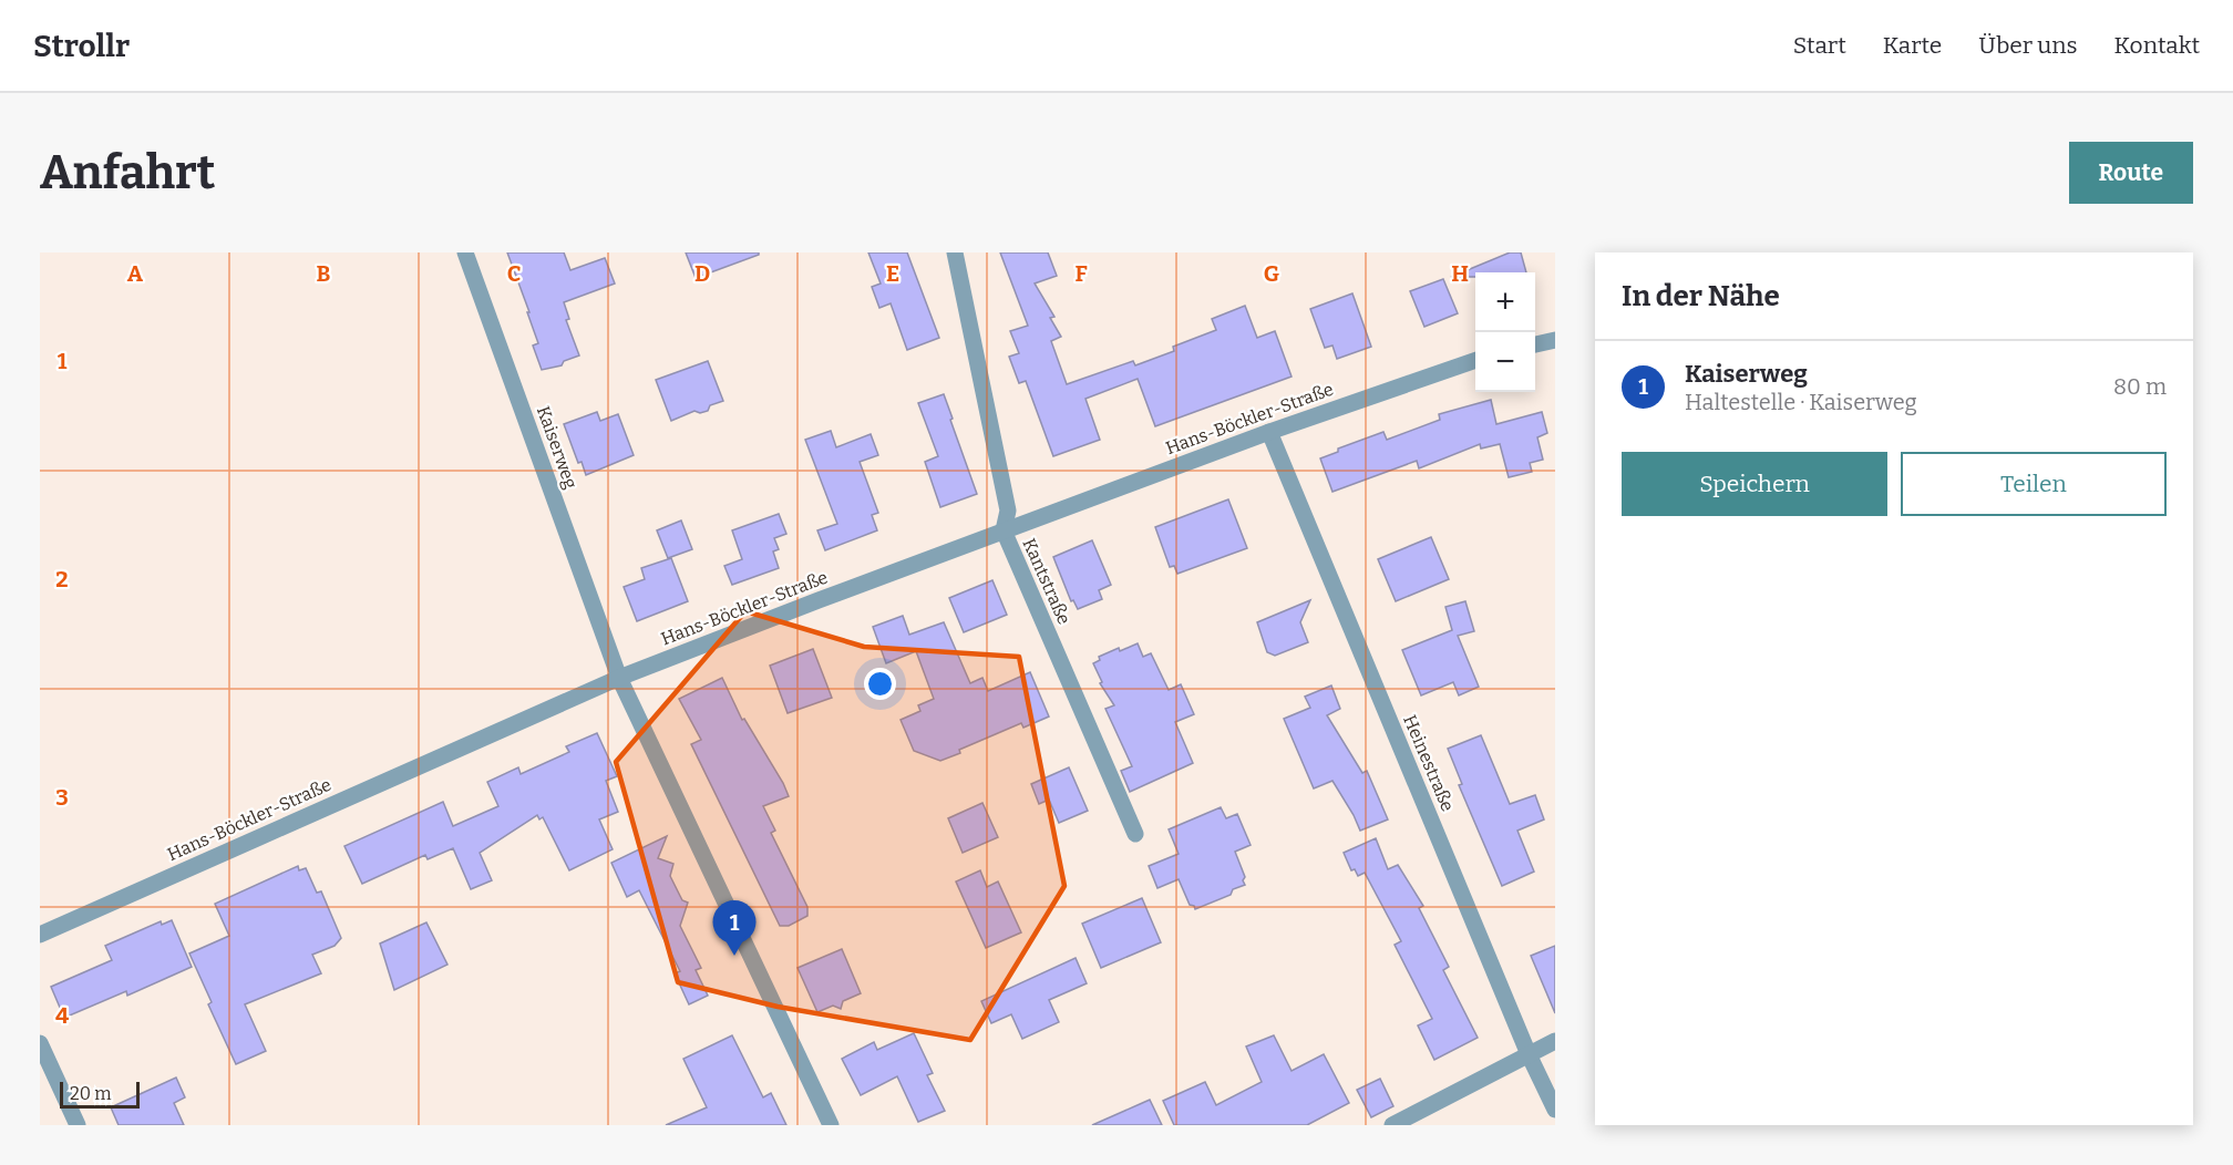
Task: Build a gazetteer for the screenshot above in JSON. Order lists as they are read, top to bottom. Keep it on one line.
{"streets":{"street":["Hans-Böckler-Straße","Kaiserweg","Kantstraße","Heinestraße"]},"crossings":[["Hans-Böckler-Straße","Kaiserweg"],["Hans-Böckler-Straße","Kantstraße"],["Hans-Böckler-Straße","Heinestraße"]],"scale_bar":"20 m","page":{"header":"Strollr","nav":["Start","Karte","Über uns","Kontakt"],"buttons":["Route",["Speichern","Teilen"]],"title":"Anfahrt","heading":"In der Nähe","map_buttons":["+","−"],"list":[{"mark":"1","name":"Kaiserweg","note":"Haltestelle · Kaiserweg","value":"80 m"}],"pins":"1","scale":"20 m"},"grid":{"columns":["A","B","C","D","E","F","G","H"],"rows":["1","2","3","4"]}}
